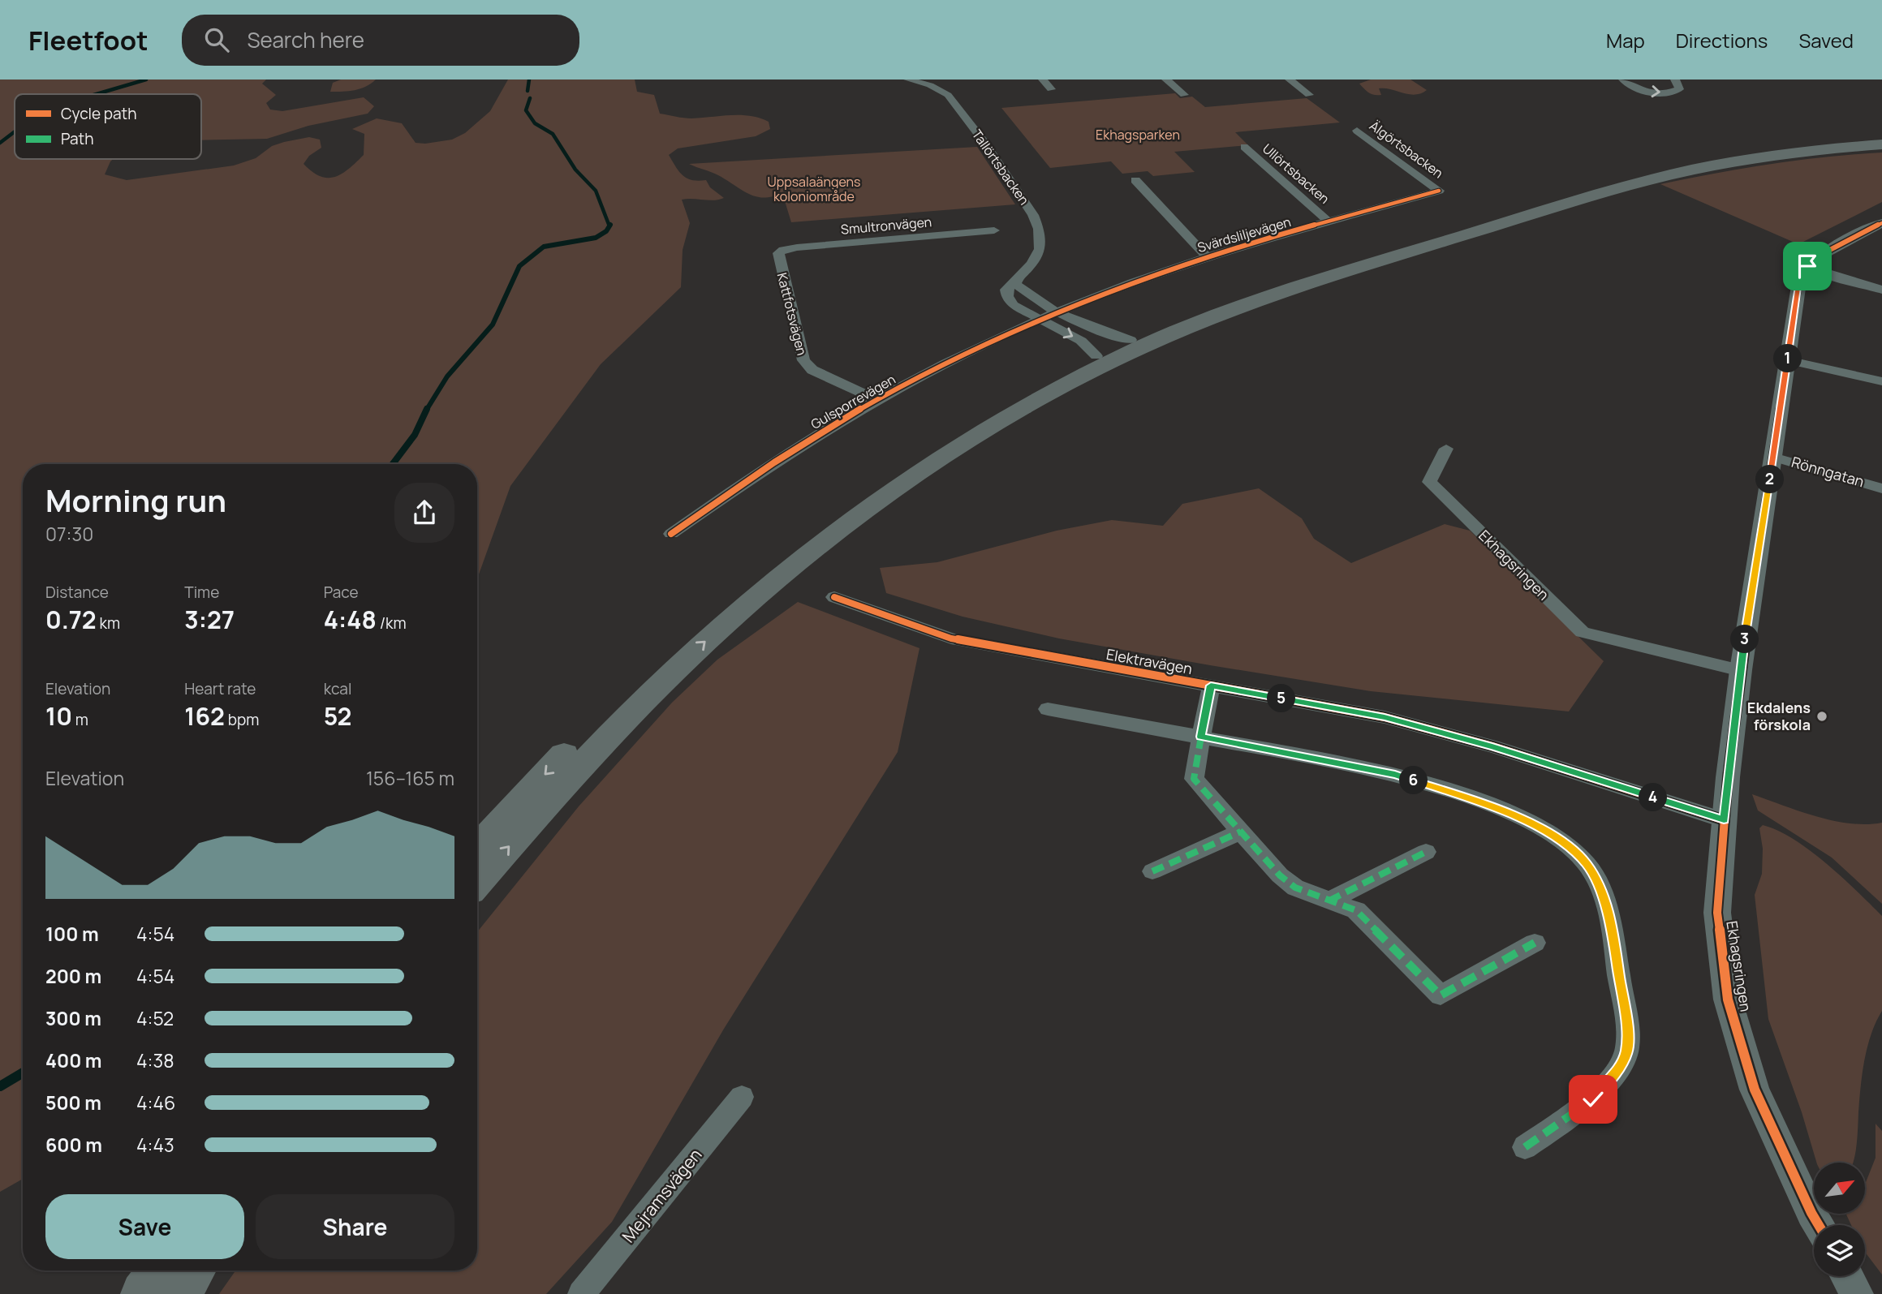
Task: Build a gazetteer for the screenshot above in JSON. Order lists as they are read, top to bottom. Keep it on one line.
{"streets":{"street":["Älgörtsbacken","Tallörtsbacken","Ullörtsbacken","Smultronvägen","Svärdsliljevägen","Kattfotsvägen","Gulsporrevägen","Rönngatan","Ekhagsringen","Elektravägen","Mejramsvägen"]},"crossings":[["Älgörtsbacken","Svärdsliljevägen"],["Ullörtsbacken","Svärdsliljevägen"],["Smultronvägen","Kattfotsvägen"],["Svärdsliljevägen","Gulsporrevägen"],["Kattfotsvägen","Gulsporrevägen"],["Rönngatan","Ekhagsringen"],["Ekhagsringen","Elektravägen"]],"parks":["Ekhagsparken","Uppsalaängens koloniområde"],"places":["Ekdalens förskola"],"legend":["Cycle path","Path"],"north":"top right","page":{"header":"Fleetfoot","search":"Search here","nav":["Map","Directions","Saved"],"pins":["1","2","3","5","6","4"],"heading":["Morning run","07:30"],"stats":[["Distance","0.72 km"],["Time","3:27"],["Pace","4:48 /km"],["Elevation","10 m"],["Heart rate","162 bpm"],["kcal","52"]],"chart":["Elevation","156–165 m"],"list":[{"name":"100 m","note":"4:54"},{"name":"200 m","note":"4:54"},{"name":"300 m","note":"4:52"},{"name":"400 m","note":"4:38"},{"name":"500 m","note":"4:46"},{"name":"600 m","note":"4:43"}],"buttons":["Save","Share"]}}
